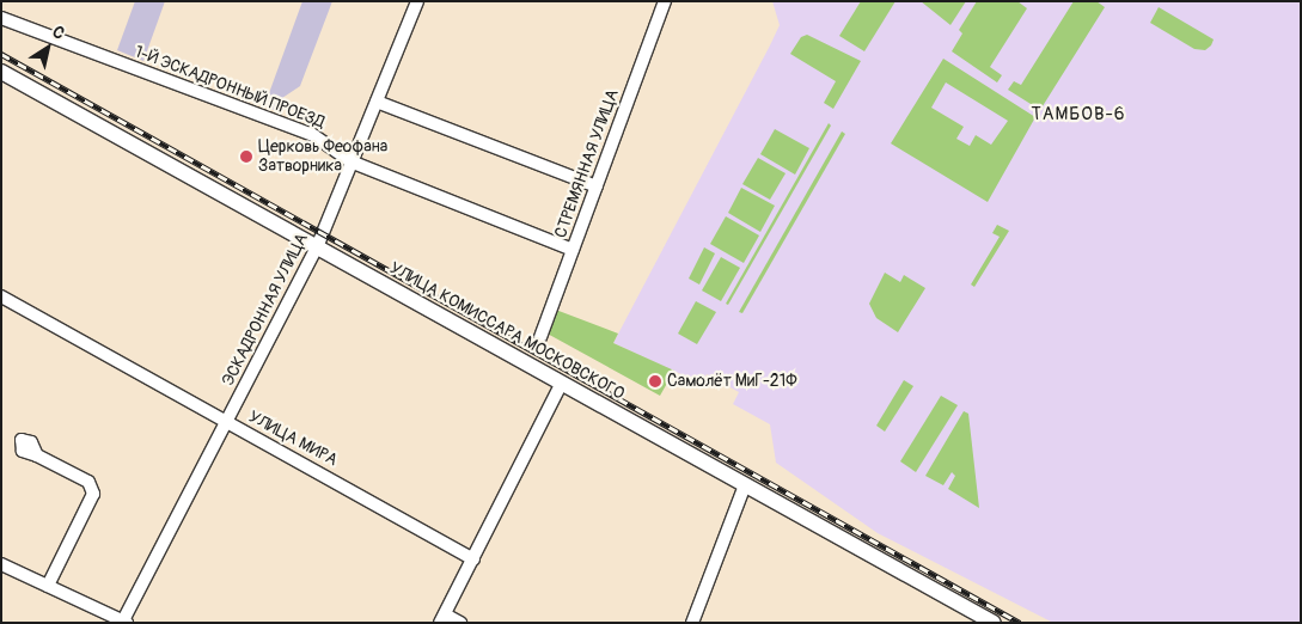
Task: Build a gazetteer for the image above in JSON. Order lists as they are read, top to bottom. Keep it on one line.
{"streets":{"main road":["УЛИЦА КОМИССАРА МОСКОВСКОГО"],"street":["1-Й ЭСКАДРОННЫЙ ПРОЕЗД","СТРЕМЯННАЯ УЛИЦА","ЭСКАДРОННАЯ УЛИЦА","УЛИЦА МИРА"]},"crossings":[["1-Й ЭСКАДРОННЫЙ ПРОЕЗД","СТРЕМЯННАЯ УЛИЦА"],["1-Й ЭСКАДРОННЫЙ ПРОЕЗД","ЭСКАДРОННАЯ УЛИЦА"],["ЭСКАДРОННАЯ УЛИЦА","УЛИЦА КОМИССАРА МОСКОВСКОГО"],["ЭСКАДРОННАЯ УЛИЦА","УЛИЦА МИРА"]],"districts":["ТАМБОВ-6"],"places":["Церковь Феофана Затворника","Самолёт МиГ-21Ф"],"north":"top right"}
